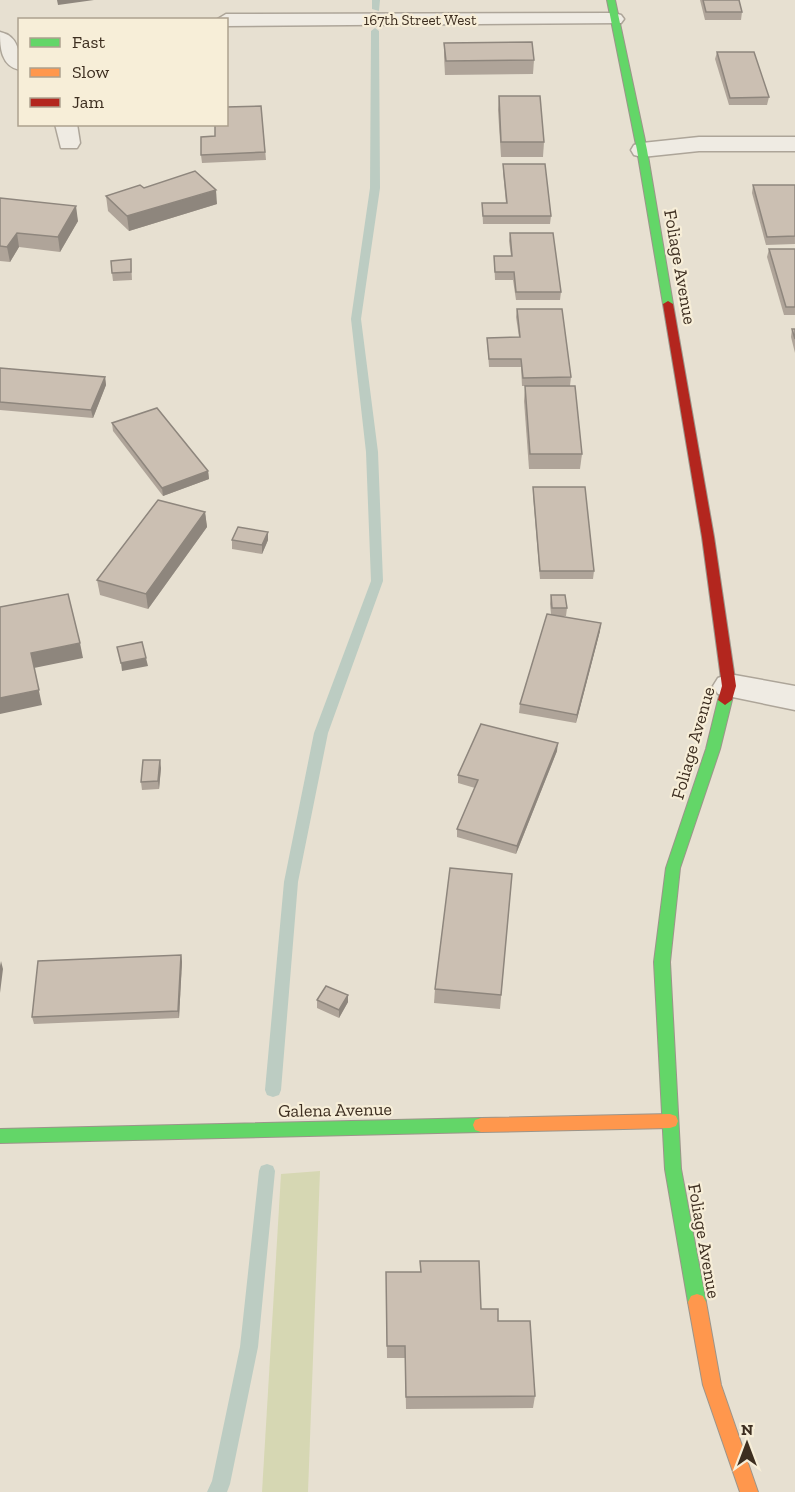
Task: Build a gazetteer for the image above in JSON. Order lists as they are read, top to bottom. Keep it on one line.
{"streets":{"street":["167th Street West","Foliage Avenue","Galena Avenue"]},"crossings":[["167th Street West","Foliage Avenue"],["Foliage Avenue","Galena Avenue"]],"legend":["Fast","Slow","Jam"],"north":"top"}
